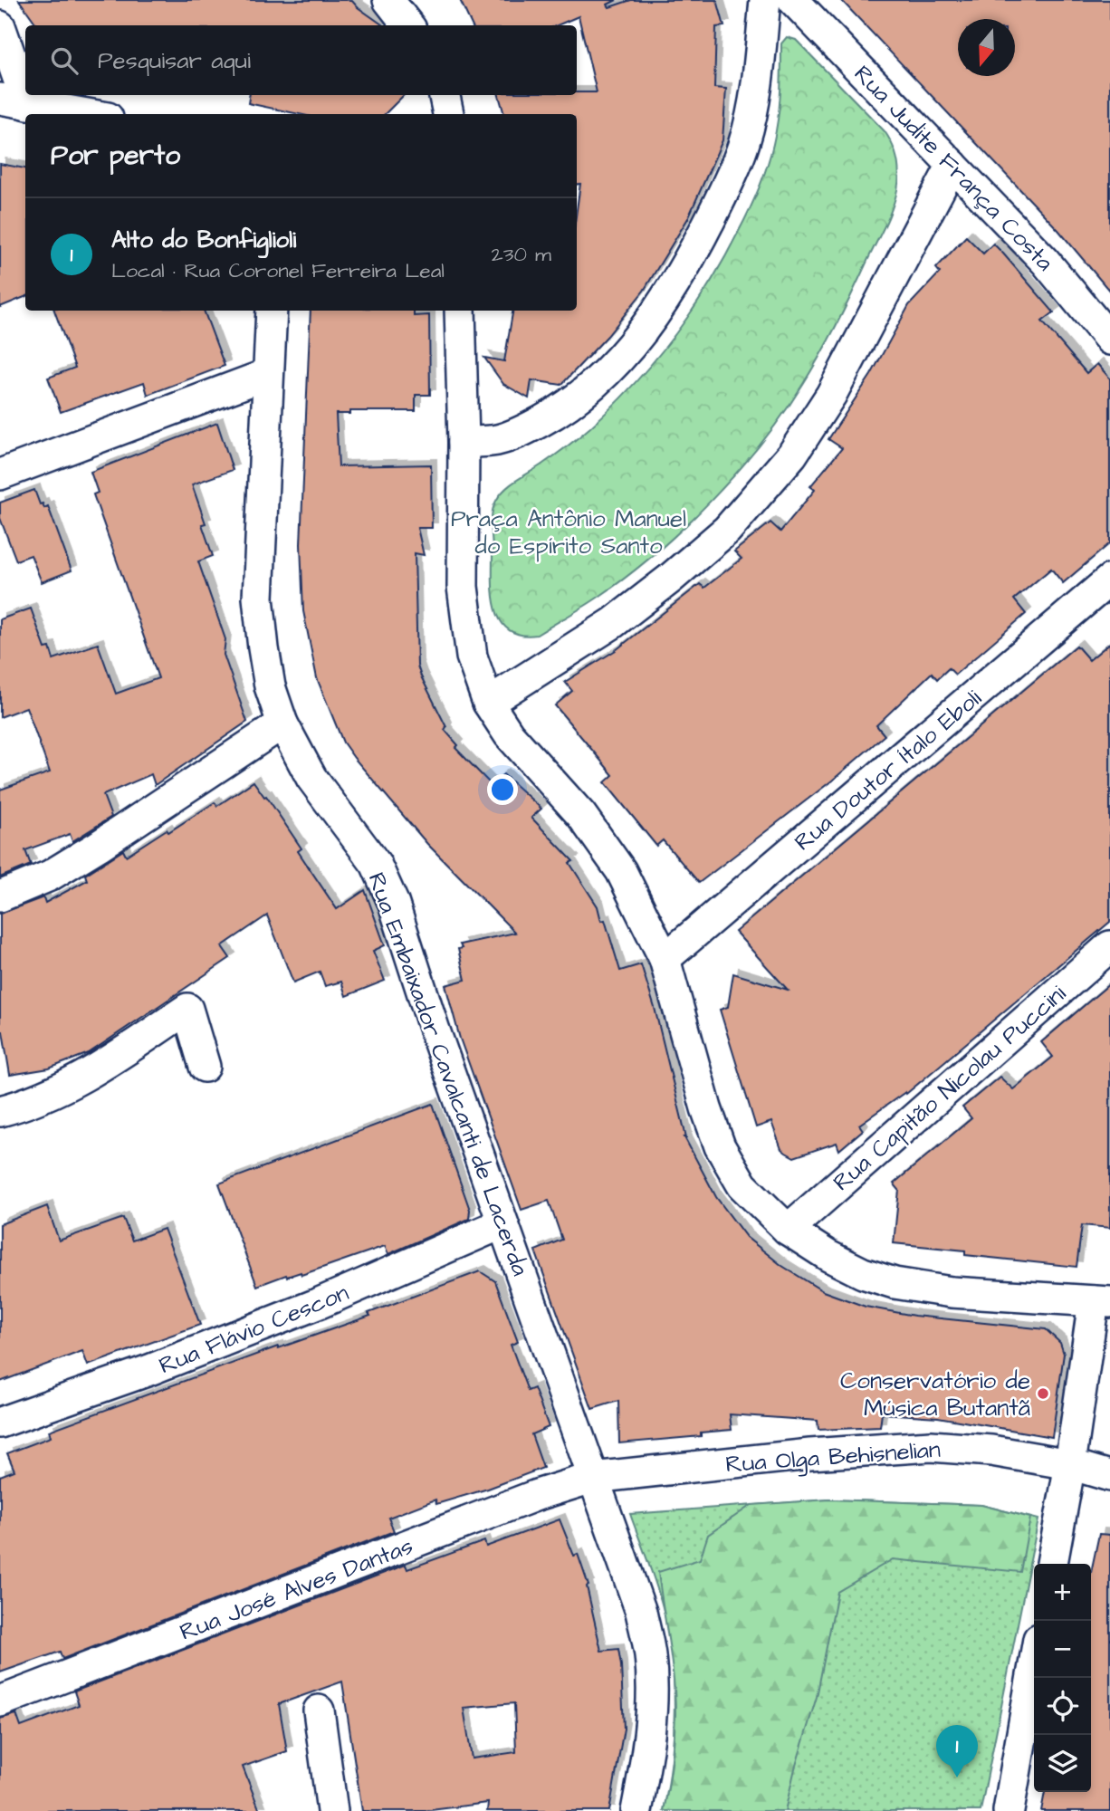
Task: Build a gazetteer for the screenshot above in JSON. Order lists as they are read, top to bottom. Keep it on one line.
{"streets":{"street":["Rua Judite França Costa","Rua Doutor Ítalo Eboli","Rua Embaixador Cavalcanti de Lacerda","Rua Capitão Nicolau Puccini","Rua Flávio Cescon","Rua Olga Behisnelian","Rua José Alves Dantas"]},"crossings":[["Rua Embaixador Cavalcanti de Lacerda","Rua Flávio Cescon"],["Rua Embaixador Cavalcanti de Lacerda","Rua Olga Behisnelian"],["Rua Embaixador Cavalcanti de Lacerda","Rua José Alves Dantas"],["Rua Olga Behisnelian","Rua José Alves Dantas"]],"parks":["Praça Antônio Manuel do Espírito Santo"],"places":["Conservatório de Música Butantã"],"north":"bottom","page":{"search":"Pesquisar aqui","heading":"Por perto","list":[{"mark":"1","name":"Alto do Bonfiglioli","note":"Local · Rua Coronel Ferreira Leal","value":"230 m"}],"map_buttons":["+","−"],"pins":"1"}}
